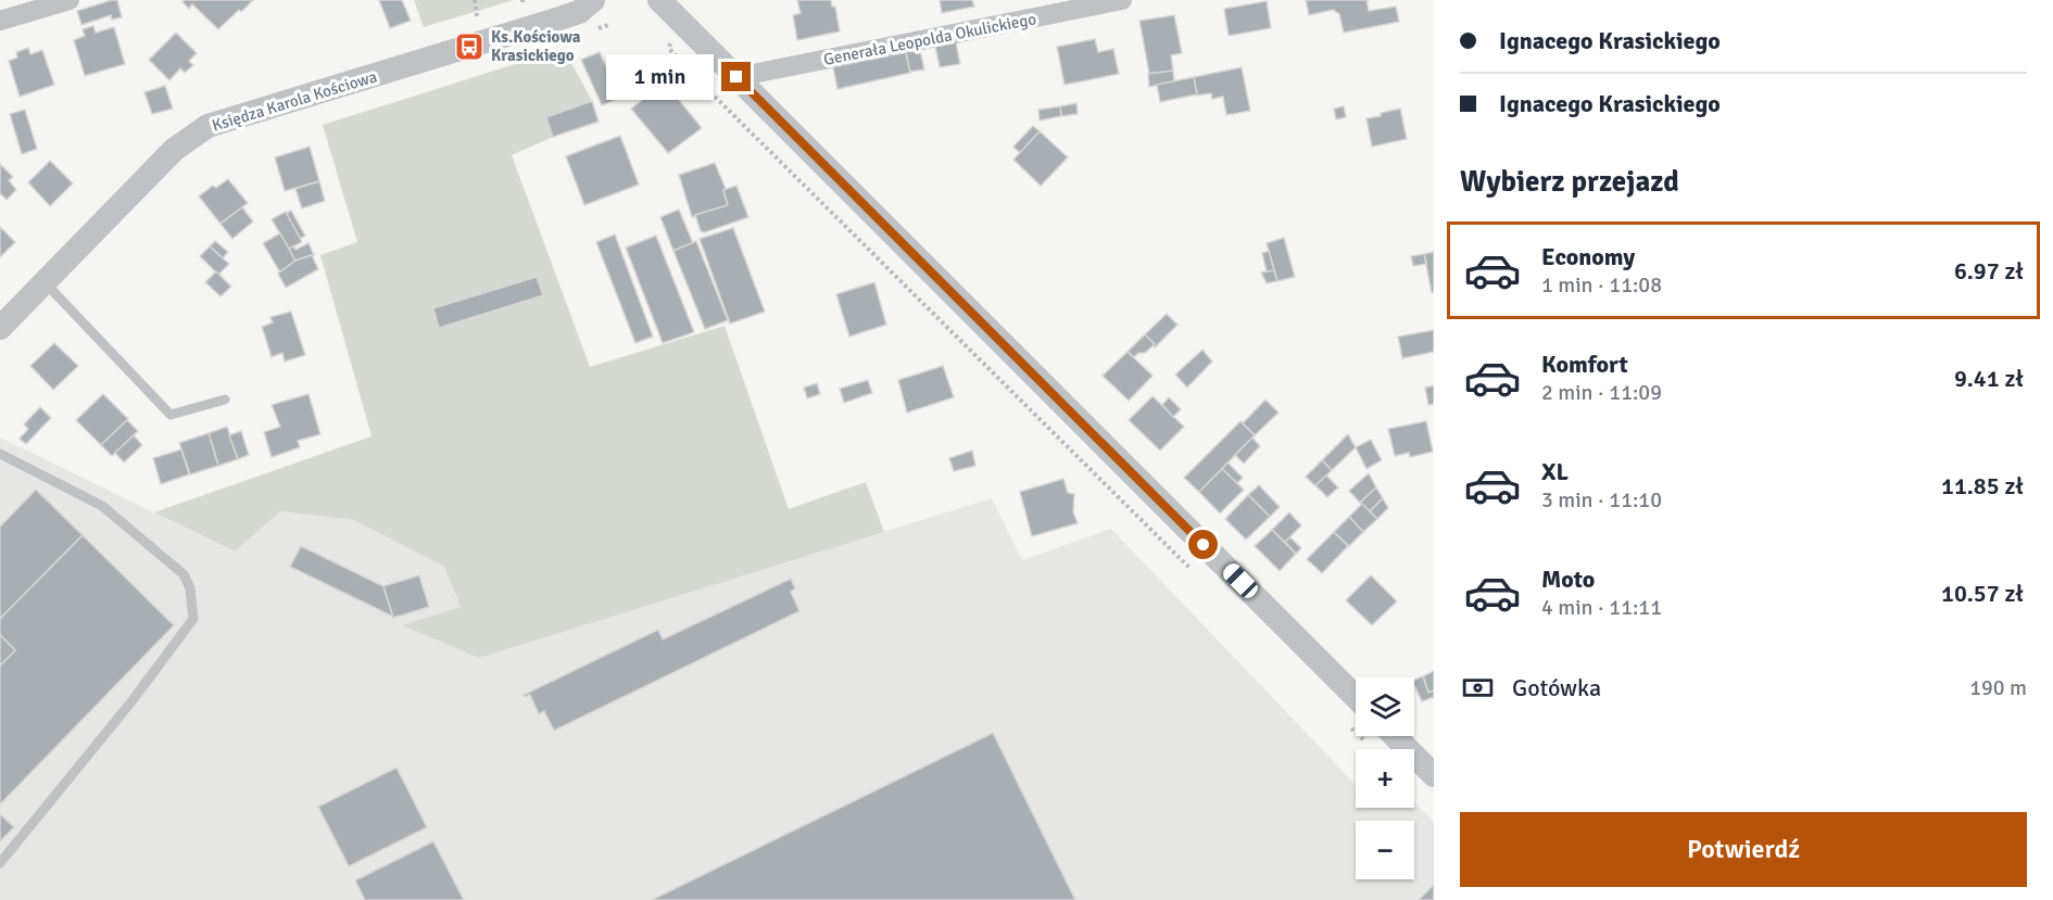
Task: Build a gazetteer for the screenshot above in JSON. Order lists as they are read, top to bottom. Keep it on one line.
{"streets":{"street":["Generała Leopolda Okulickiego","Księdza Karola Kościowa"]},"places":{"bus stop":["Ks.Kościowa Krasickiego"]},"page":{"banner":["Ignacego Krasickiego","Ignacego Krasickiego"],"bubble":"1 min","heading":"Wybierz przejazd","list":[{"name":"Economy","note":"1 min · 11:08","value":"6.97 zł"},{"name":"Komfort","note":"2 min · 11:09","value":"9.41 zł"},{"name":"XL","note":"3 min · 11:10","value":"11.85 zł"},{"name":"Moto","note":"4 min · 11:11","value":"10.57 zł"}],"pay":["Gotówka","190 m"],"map_buttons":["+","−"],"buttons":"Potwierdź"}}
